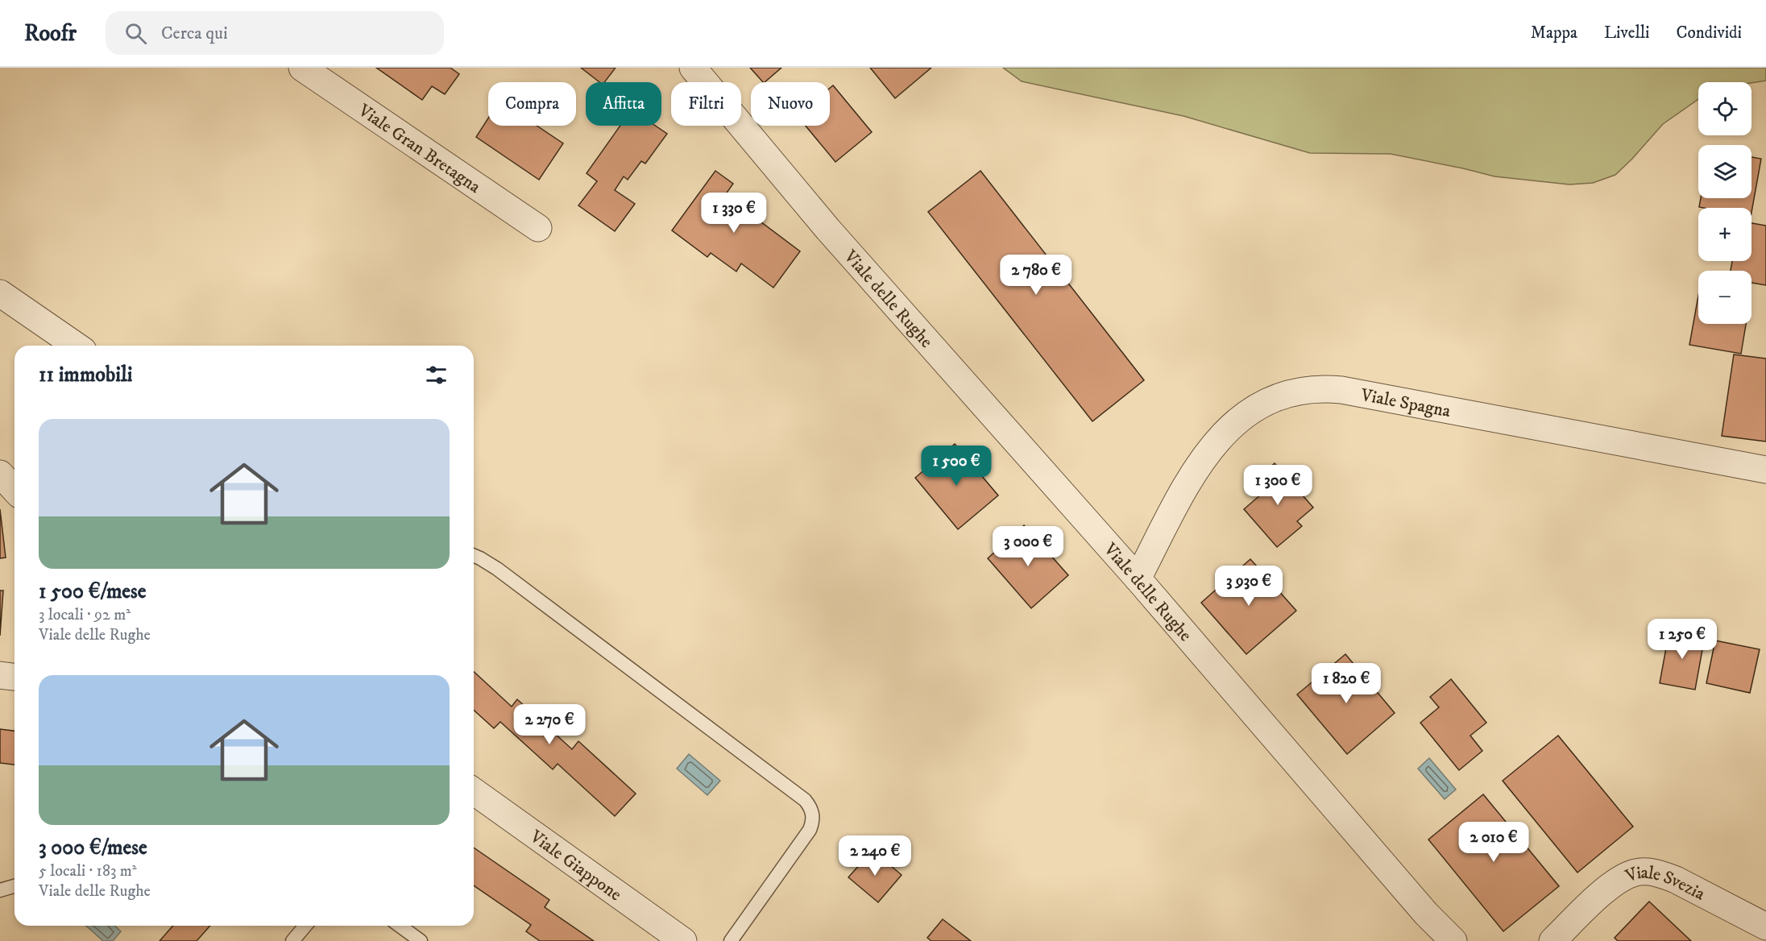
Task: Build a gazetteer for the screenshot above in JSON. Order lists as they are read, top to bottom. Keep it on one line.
{"streets":{"street":["Viale Gran Bretagna","Viale delle Rughe","Viale Spagna","Viale Giappone","Viale Svezia"]},"crossings":[["Viale delle Rughe","Viale Spagna"]],"page":{"header":"Roofr","search":"Cerca qui","nav":["Mappa","Livelli","Condividi"],"map_buttons":["+","−"],"chip":["Compra","Affitta","Filtri","Nuovo"],"price":["1 330 €","2 780 €","1 500 €","1 300 €","3 000 €","3 930 €","1 250 €","1 820 €","2 270 €","2 010 €","2 240 €"],"heading":"11 immobili","list":[{"name":"1 500 €/mese","note":"3 locali · 92 m² · Viale delle Rughe"},{"name":"3 000 €/mese","note":"5 locali · 183 m² · Viale delle Rughe"}]}}
